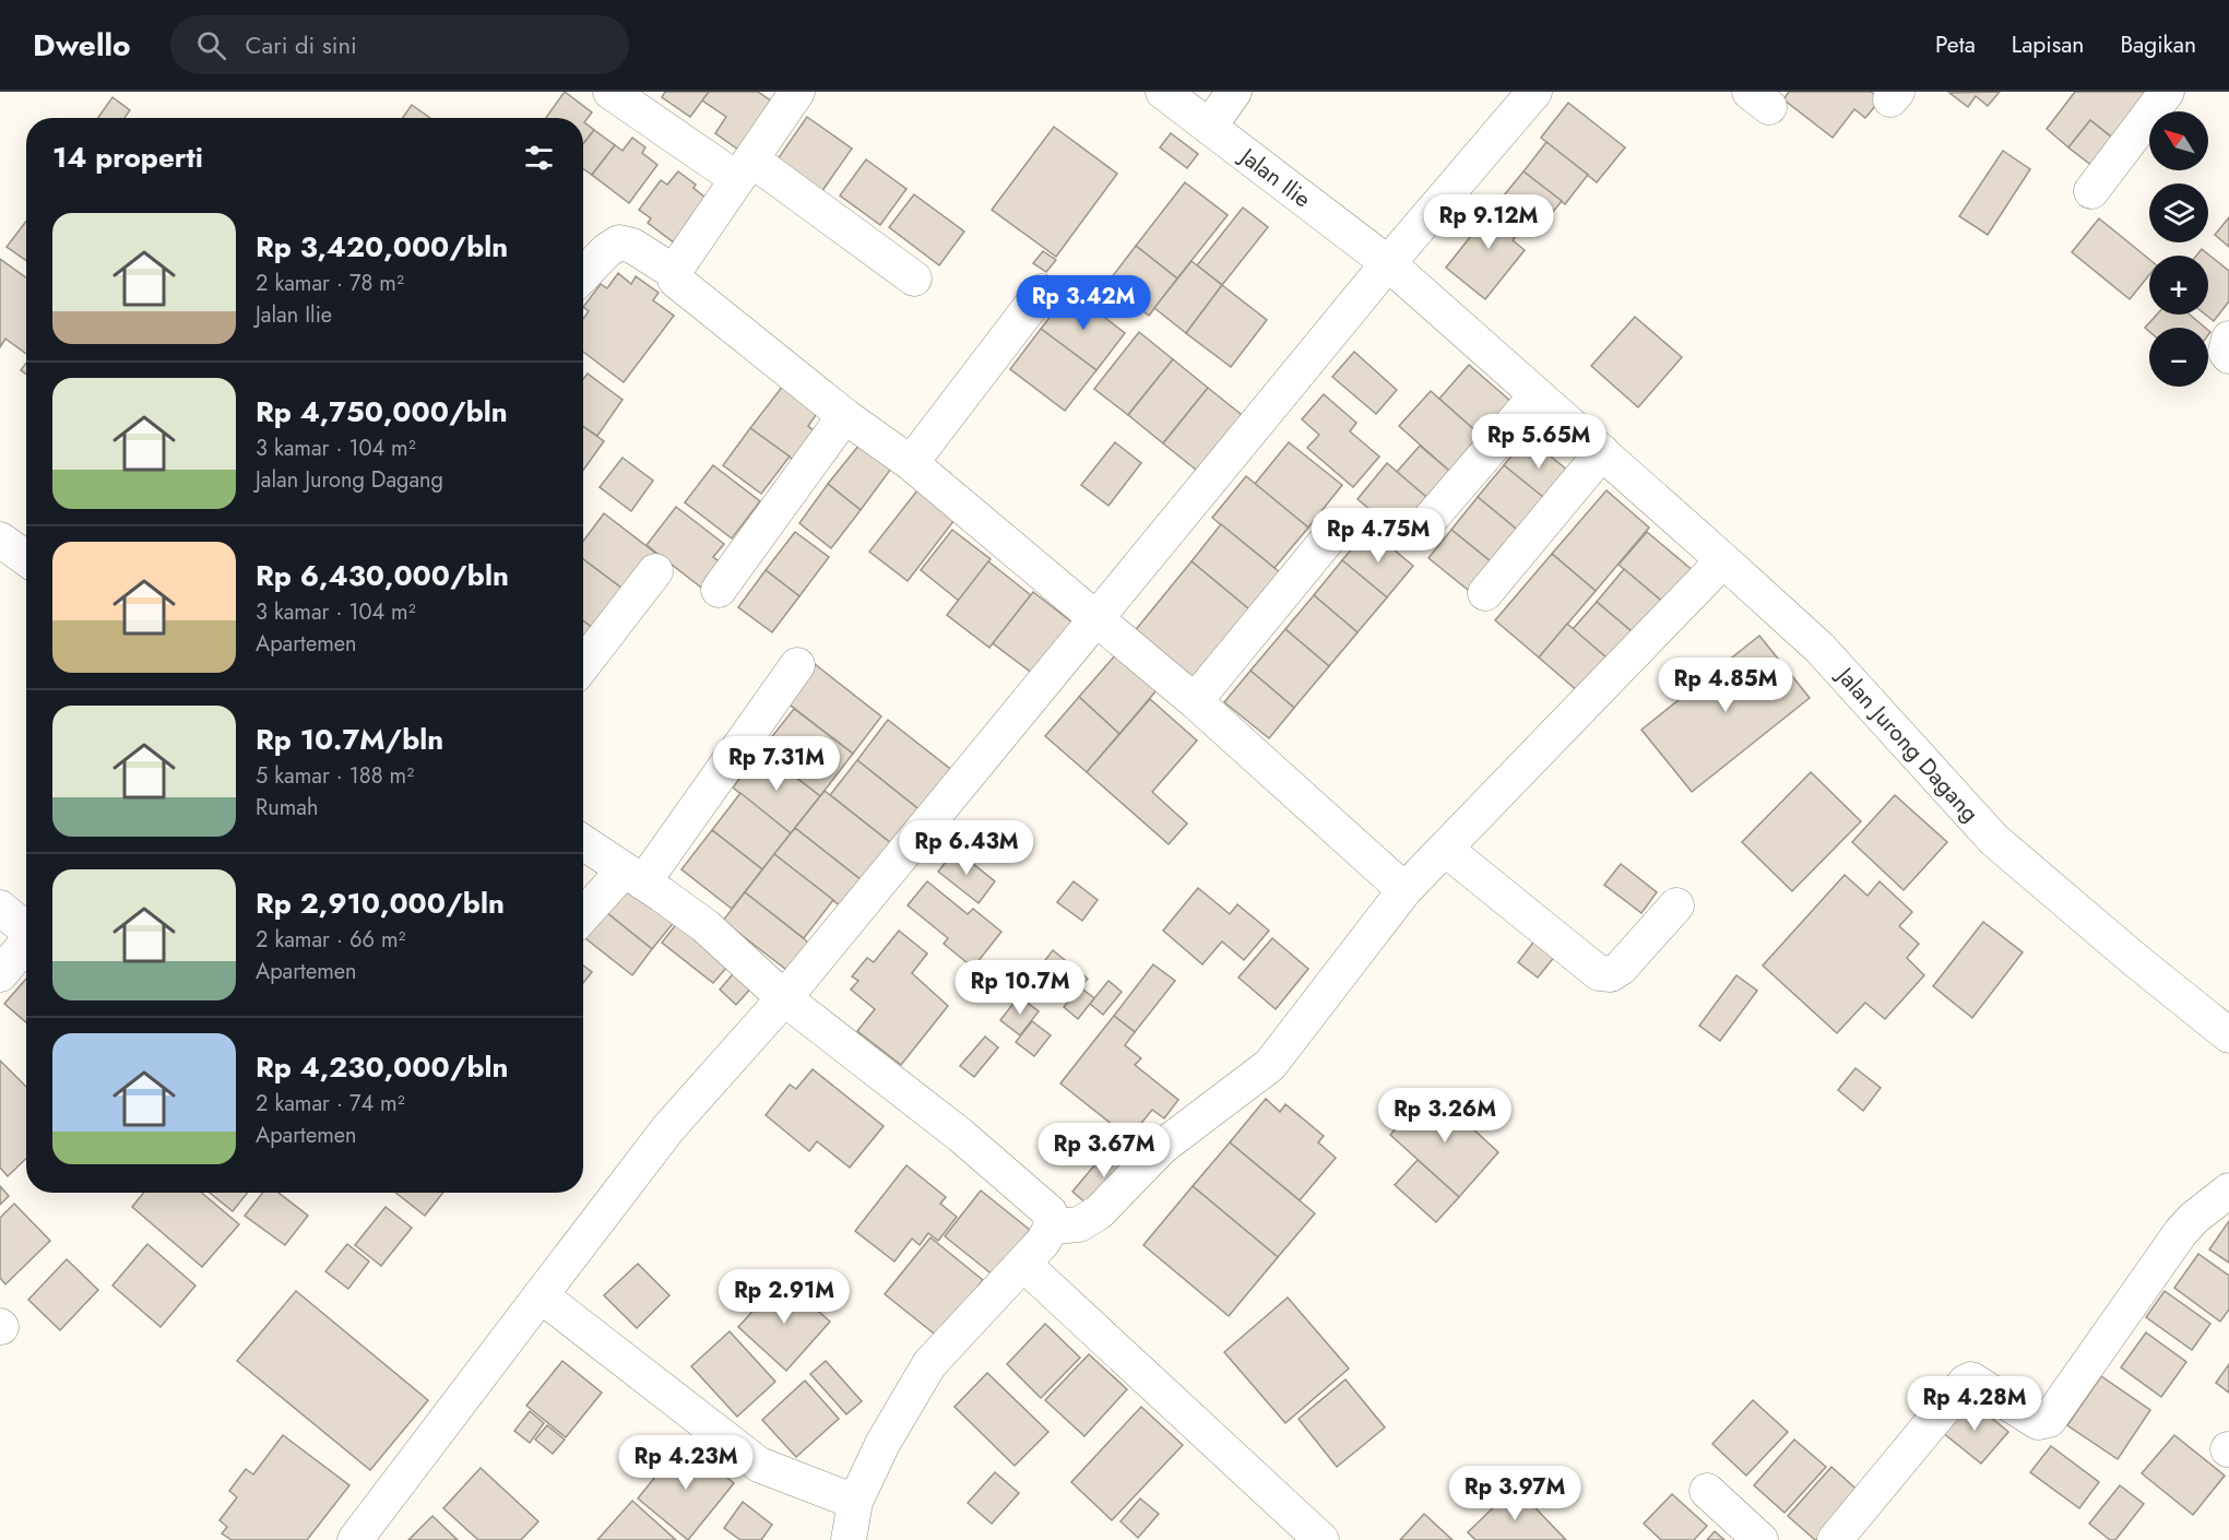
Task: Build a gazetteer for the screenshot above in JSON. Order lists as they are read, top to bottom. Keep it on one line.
{"streets":{"street":["Jalan Ilie","Jalan Jurong Dagang"]},"crossings":[["Jalan Ilie","Jalan Jurong Dagang"]],"north":"top left","page":{"header":"Dwello","search":"Cari di sini","nav":["Peta","Lapisan","Bagikan"],"map_buttons":["+","−"],"heading":"14 properti","price":["Rp 9.12M","Rp 3.42M","Rp 5.65M","Rp 4.75M","Rp 4.85M","Rp 7.31M","Rp 6.43M","Rp 10.7M","Rp 3.26M","Rp 3.67M","Rp 2.91M","Rp 4.28M","Rp 4.23M","Rp 3.97M"],"list":[{"name":"Rp 3,420,000/bln","note":"2 kamar · 78 m² · Jalan Ilie"},{"name":"Rp 4,750,000/bln","note":"3 kamar · 104 m² · Jalan Jurong Dagang"},{"name":"Rp 6,430,000/bln","note":"3 kamar · 104 m² · Apartemen"},{"name":"Rp 10.7M/bln","note":"5 kamar · 188 m² · Rumah"},{"name":"Rp 2,910,000/bln","note":"2 kamar · 66 m² · Apartemen"},{"name":"Rp 4,230,000/bln","note":"2 kamar · 74 m² · Apartemen"}]}}
